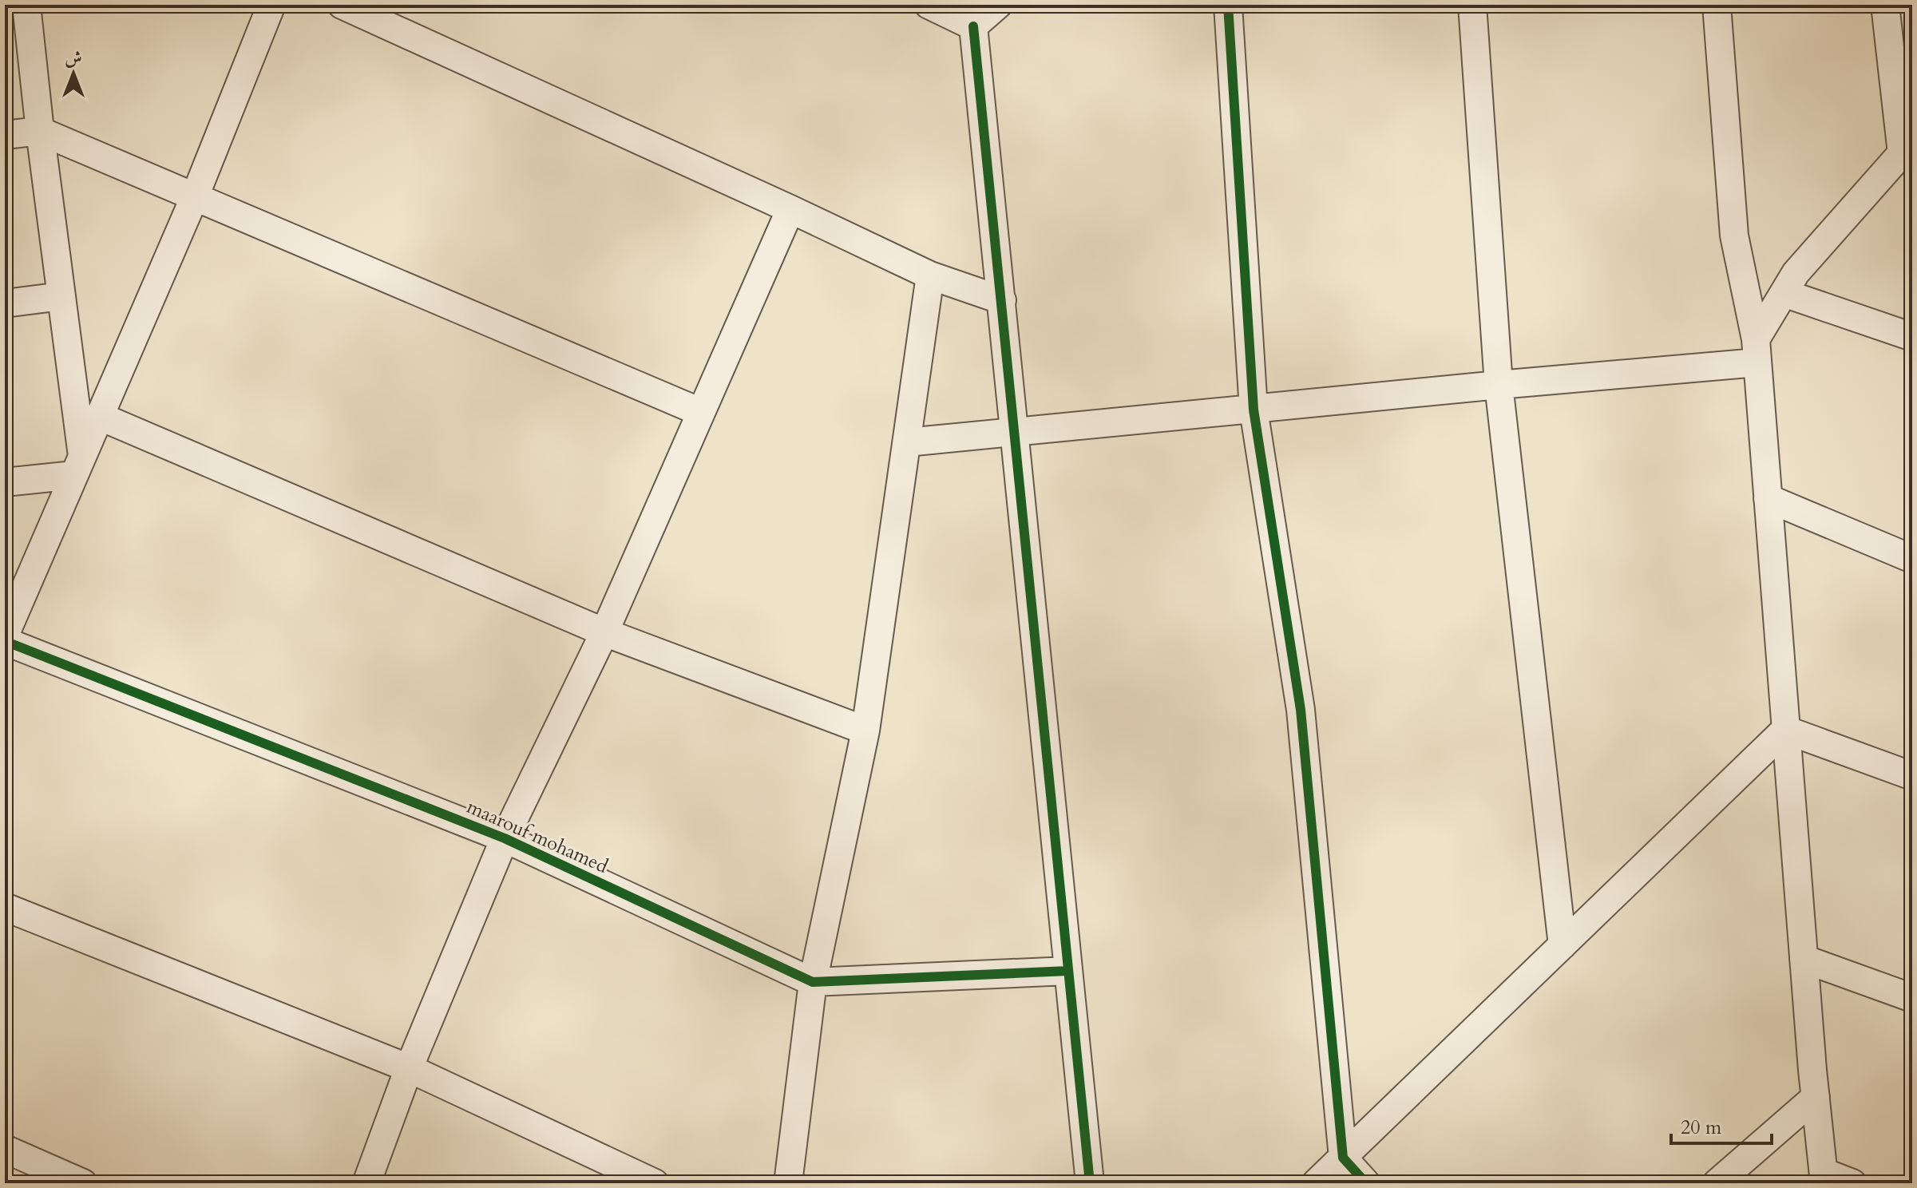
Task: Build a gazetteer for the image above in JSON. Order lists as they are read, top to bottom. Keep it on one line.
{"streets":{"street":["maarouf mohamed"]},"scale_bar":"20 m","north":"top"}
